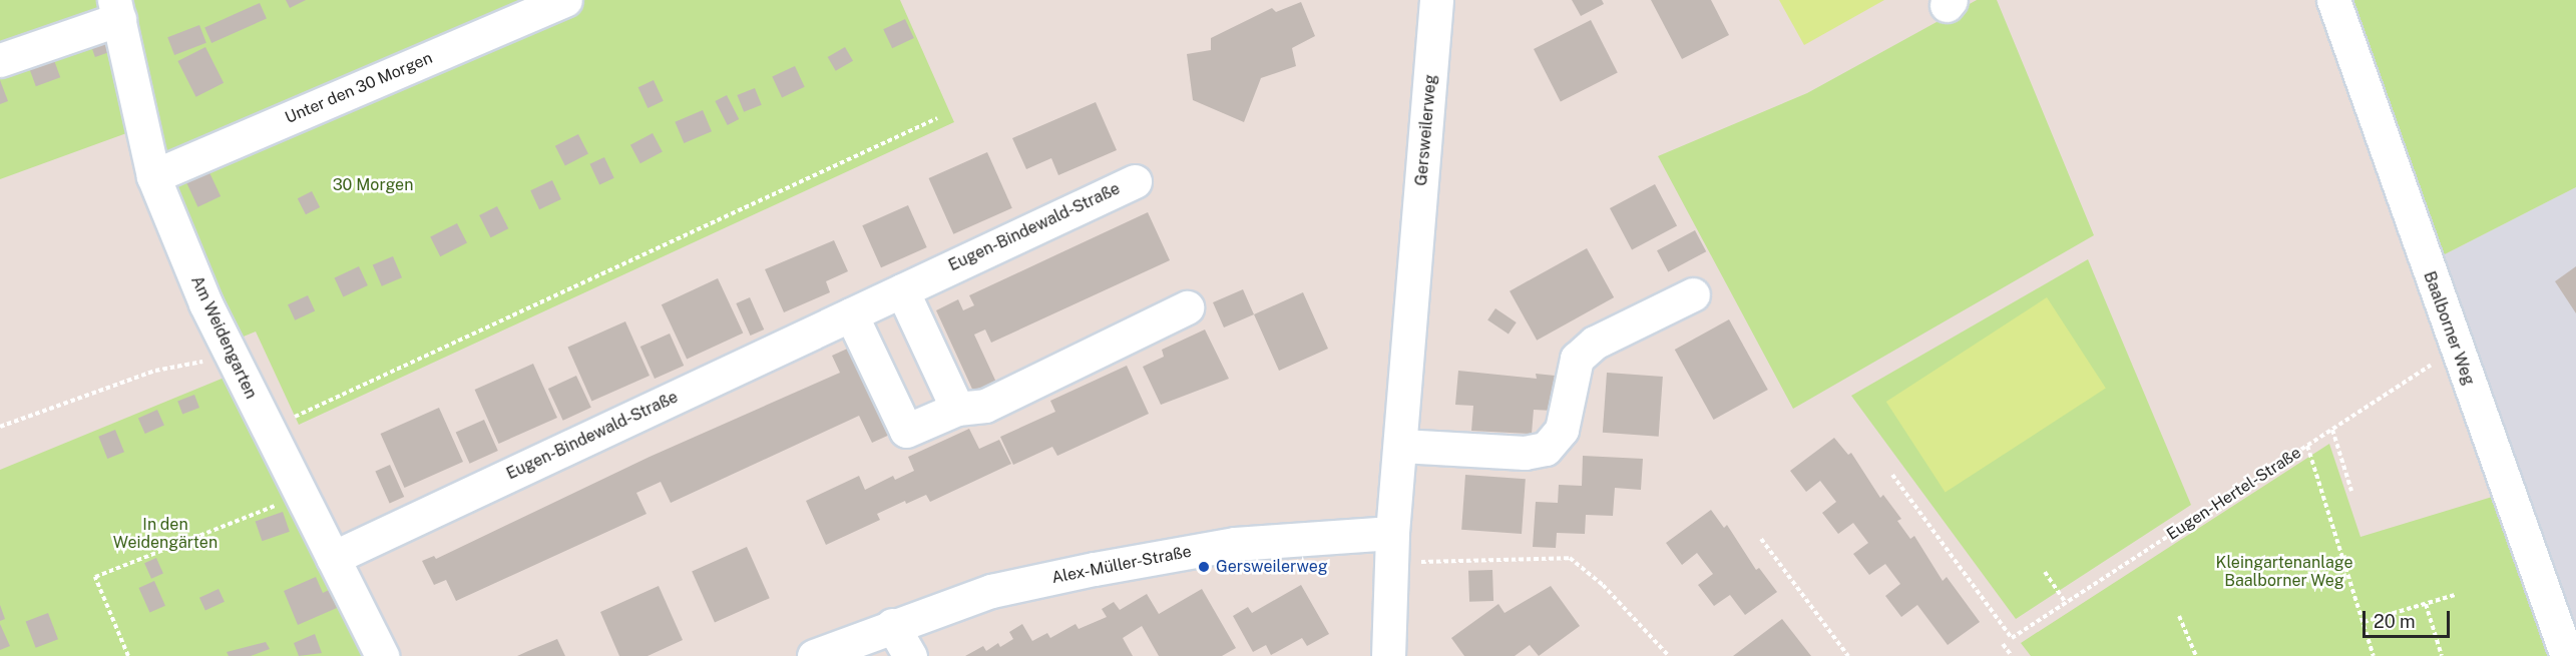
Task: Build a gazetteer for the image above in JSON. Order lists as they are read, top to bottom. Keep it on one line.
{"streets":{"street":["Unter den 30 Morgen","Gersweilerweg","Eugen-Bindewald-Straße","Baalborner Weg","Am Weidengarten","Alex-Müller-Straße"],"path":["Eugen-Hertel-Straße"]},"crossings":[["Unter den 30 Morgen","Am Weidengarten"],["Gersweilerweg","Alex-Müller-Straße"],["Eugen-Bindewald-Straße","Am Weidengarten"],["Baalborner Weg","Eugen-Hertel-Straße"]],"parks":["30 Morgen","In den Weidengärten","Kleingartenanlage Baalborner Weg"],"places":["Gersweilerweg"],"scale_bar":"20 m"}
